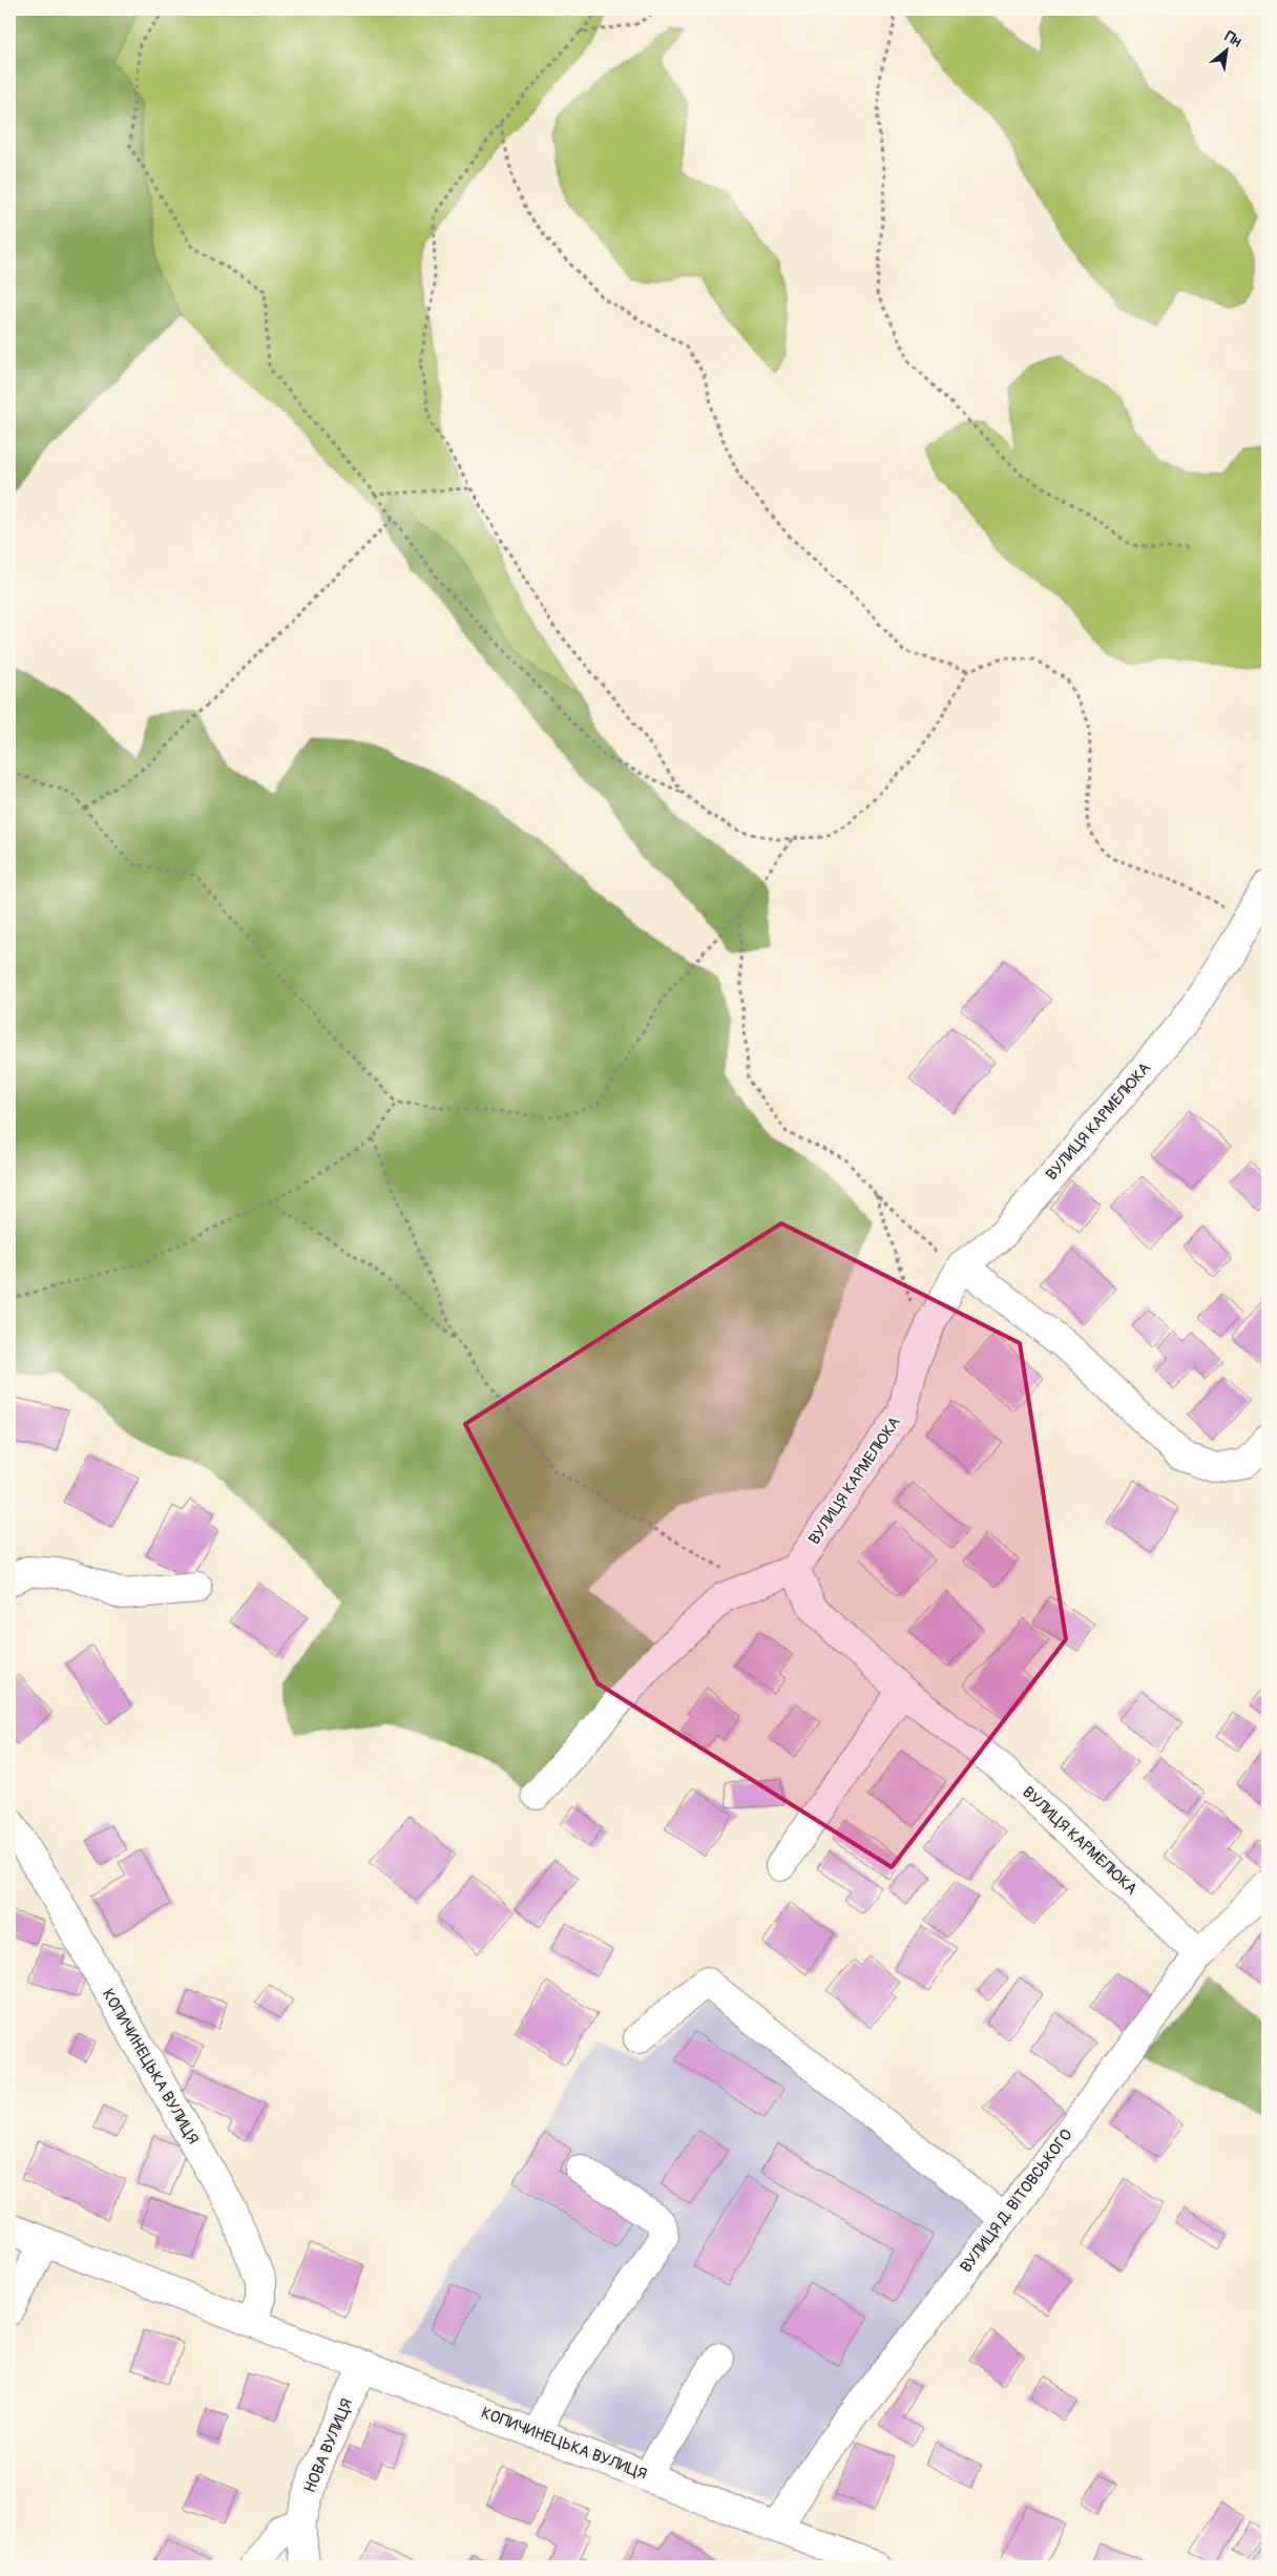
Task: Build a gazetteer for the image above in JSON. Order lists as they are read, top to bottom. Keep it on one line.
{"streets":{"street":["ВУЛИЦЯ КАРМЕЛЮКА","КОПИЧИНЕЦЬКА ВУЛИЦЯ","ВУЛИЦЯ Д. ВІТОВСЬКОГО","НОВА ВУЛИЦЯ"]},"crossings":[["ВУЛИЦЯ КАРМЕЛЮКА","ВУЛИЦЯ Д. ВІТОВСЬКОГО"],["КОПИЧИНЕЦЬКА ВУЛИЦЯ","ВУЛИЦЯ Д. ВІТОВСЬКОГО"],["КОПИЧИНЕЦЬКА ВУЛИЦЯ","НОВА ВУЛИЦЯ"]],"north":"top right"}
